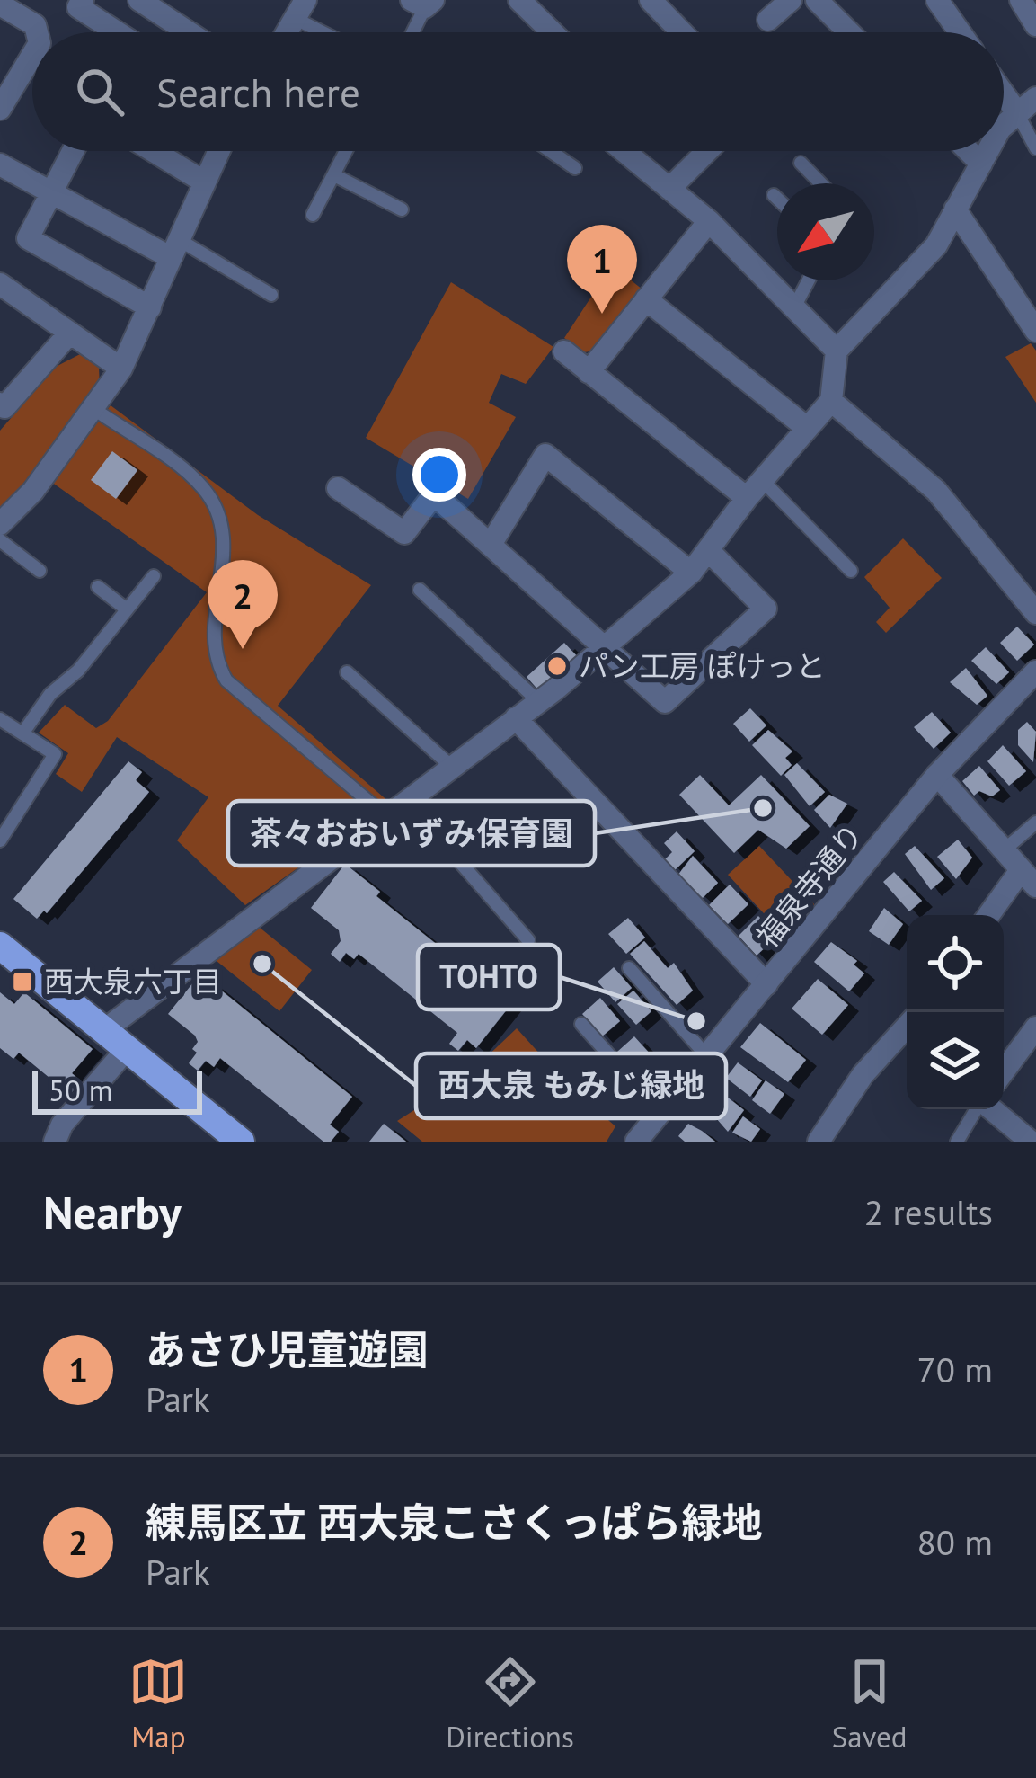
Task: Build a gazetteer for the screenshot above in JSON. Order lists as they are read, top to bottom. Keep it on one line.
{"streets":{"street":["福泉寺通り"]},"places":{"other":["パン工房 ぽけっと","茶々おおいずみ保育園","西大泉 もみじ緑地","TOHTO"],"transit":["西大泉六丁目"]},"scale_bar":"50 m","north":"bottom left","page":{"search":"Search here","pins":["1","2"],"scale":"50 m","heading":["Nearby","2 results"],"list":[{"mark":"1","name":"あさひ児童遊園","note":"Park","value":"70 m"},{"mark":"2","name":"練馬区立 西大泉こさくっぱら緑地","note":"Park","value":"80 m"}],"nav":["Map","Directions","Saved"]}}
